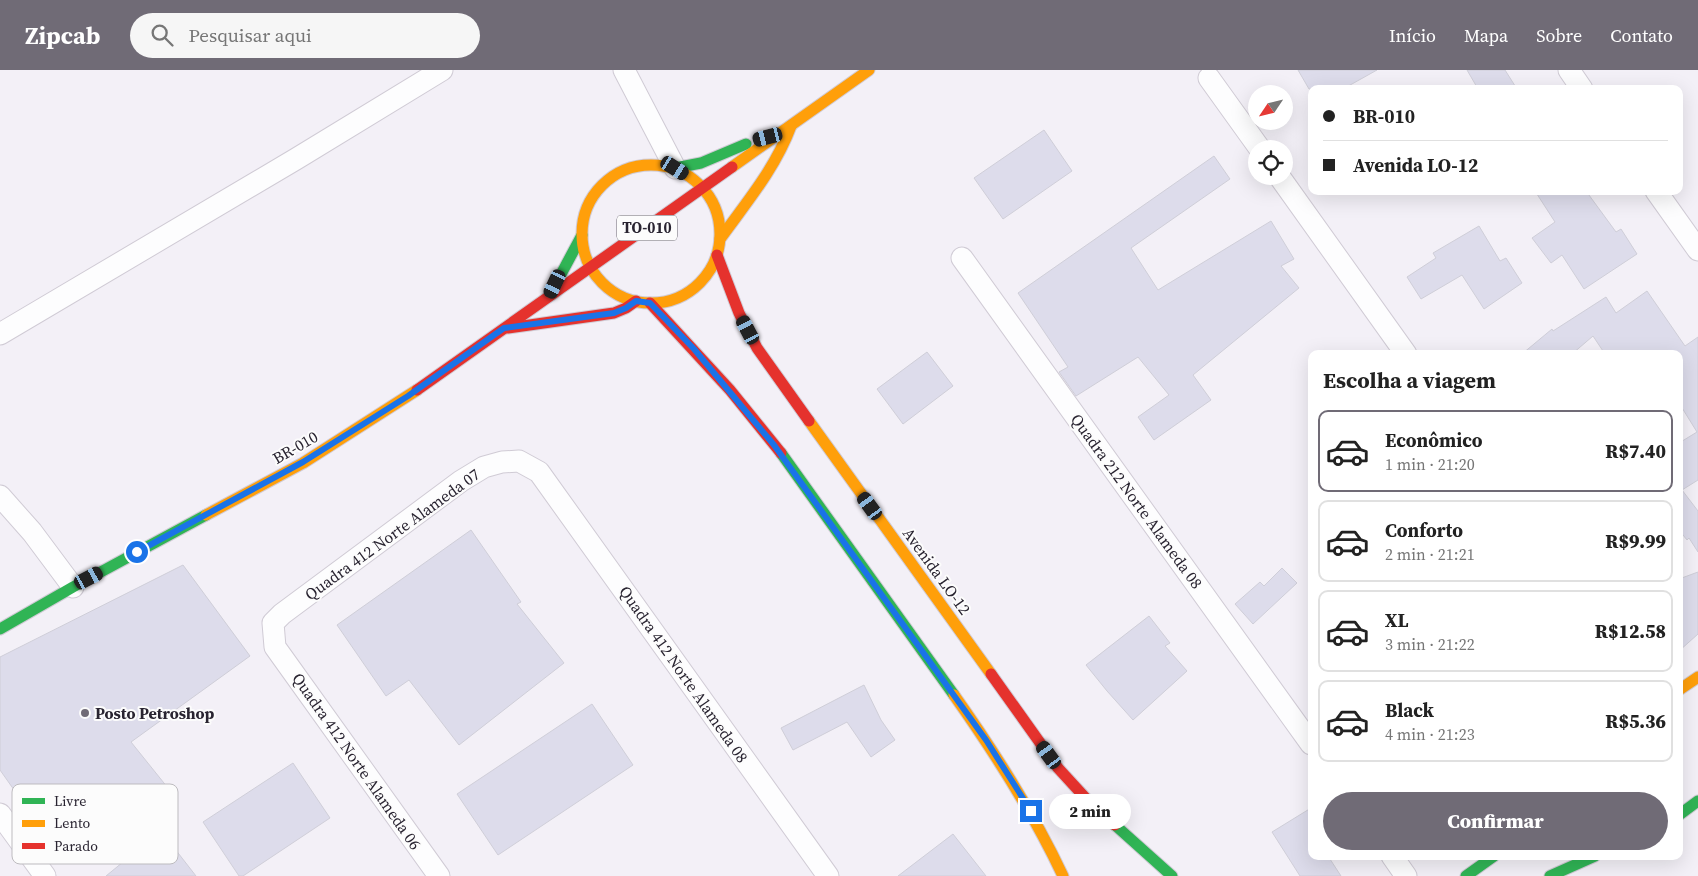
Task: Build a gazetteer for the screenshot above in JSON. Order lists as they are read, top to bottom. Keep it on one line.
{"streets":{"main road":["TO-010","BR-010","Avenida LO-12"],"street":["Quadra 212 Norte Alameda 08","Quadra 412 Norte Alameda 07","Quadra 412 Norte Alameda 08","Quadra 412 Norte Alameda 06"]},"crossings":[["TO-010","BR-010"],["Quadra 412 Norte Alameda 07","Quadra 412 Norte Alameda 08"],["Quadra 412 Norte Alameda 07","Quadra 412 Norte Alameda 06"]],"places":["Posto Petroshop"],"legend":["Livre","Lento","Parado"],"north":"bottom left","page":{"header":"Zipcab","search":"Pesquisar aqui","nav":["Início","Mapa","Sobre","Contato"],"banner":["BR-010","Avenida LO-12"],"heading":"Escolha a viagem","list":[{"name":"Econômico","note":"1 min · 21:20","value":"R$7.40"},{"name":"Conforto","note":"2 min · 21:21","value":"R$9.99"},{"name":"XL","note":"3 min · 21:22","value":"R$12.58"},{"name":"Black","note":"4 min · 21:23","value":"R$5.36"}],"buttons":"Confirmar","bubble":"2 min"}}
